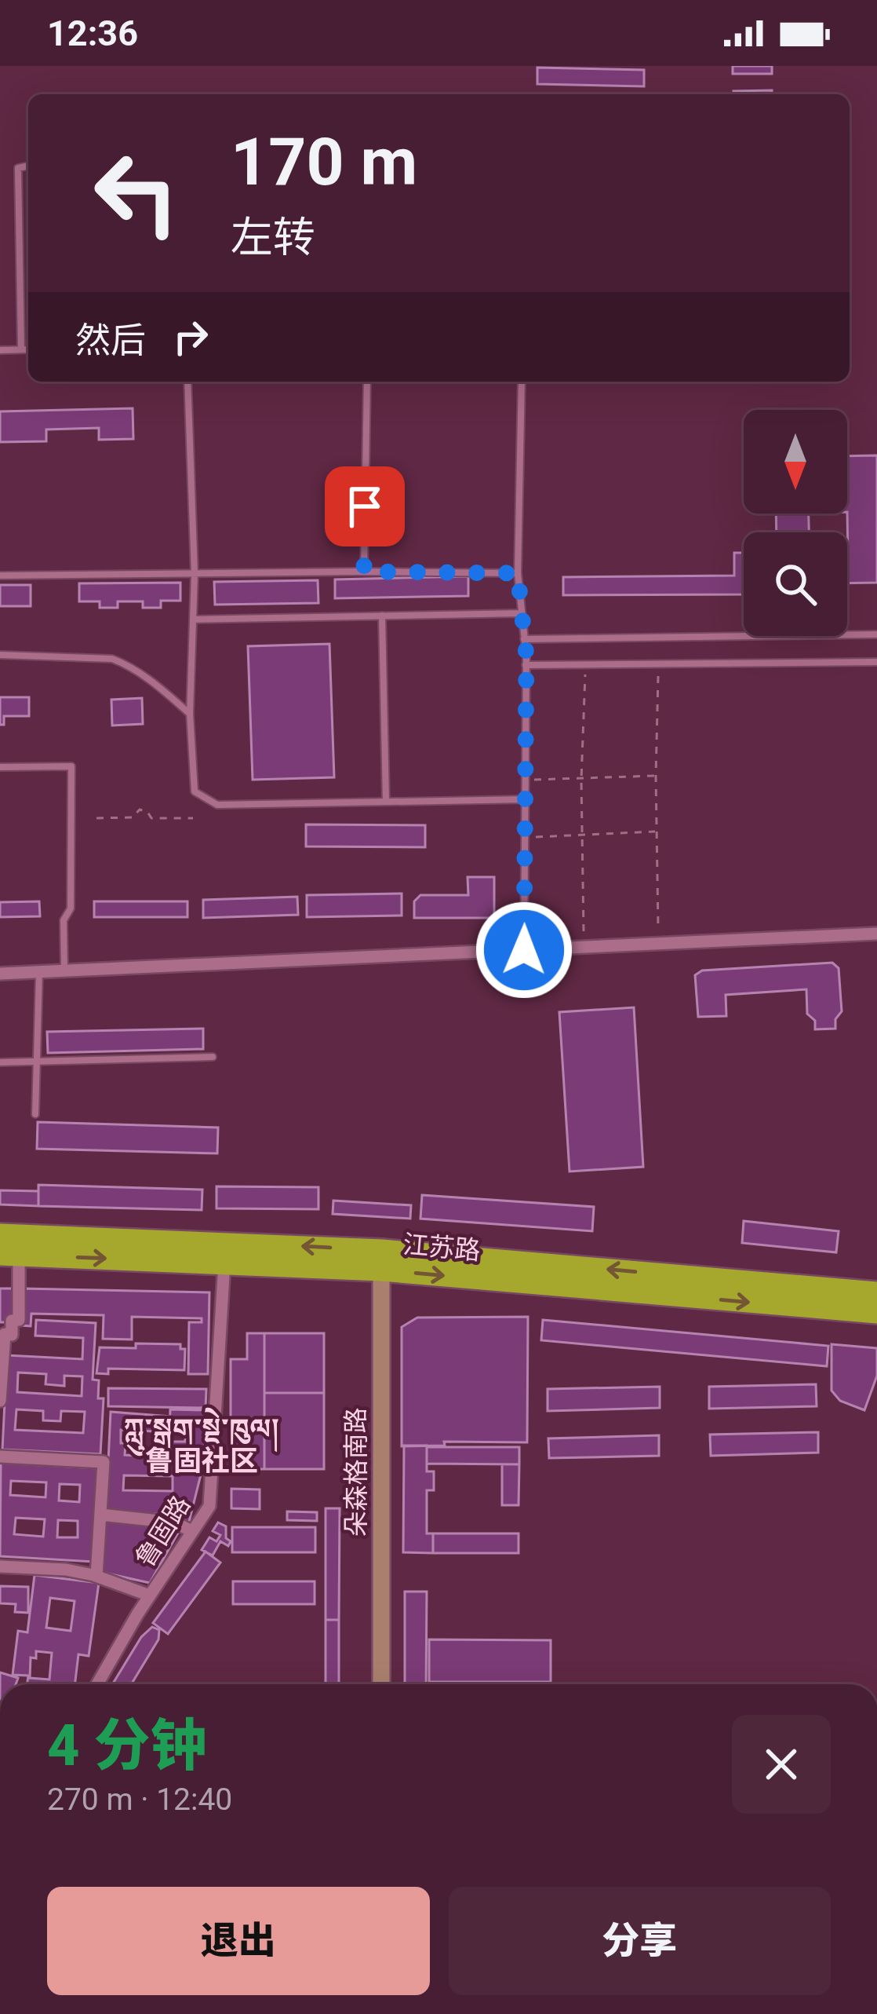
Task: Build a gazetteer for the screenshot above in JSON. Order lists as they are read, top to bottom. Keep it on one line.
{"streets":{"highway":["江苏路"],"street":["朵森格南路","鲁固路"]},"crossings":[["江苏路","朵森格南路"],["江苏路","鲁固路"]],"districts":["ཀླུ་སྒུག་སྡེ་ཁུལ། 鲁固社区"],"north":"bottom","page":{"status":"12:36","turn":["170 m","左转"],"then":"然后","heading":["4 分钟","270 m · 12:40"],"buttons":["退出","分享"]}}
